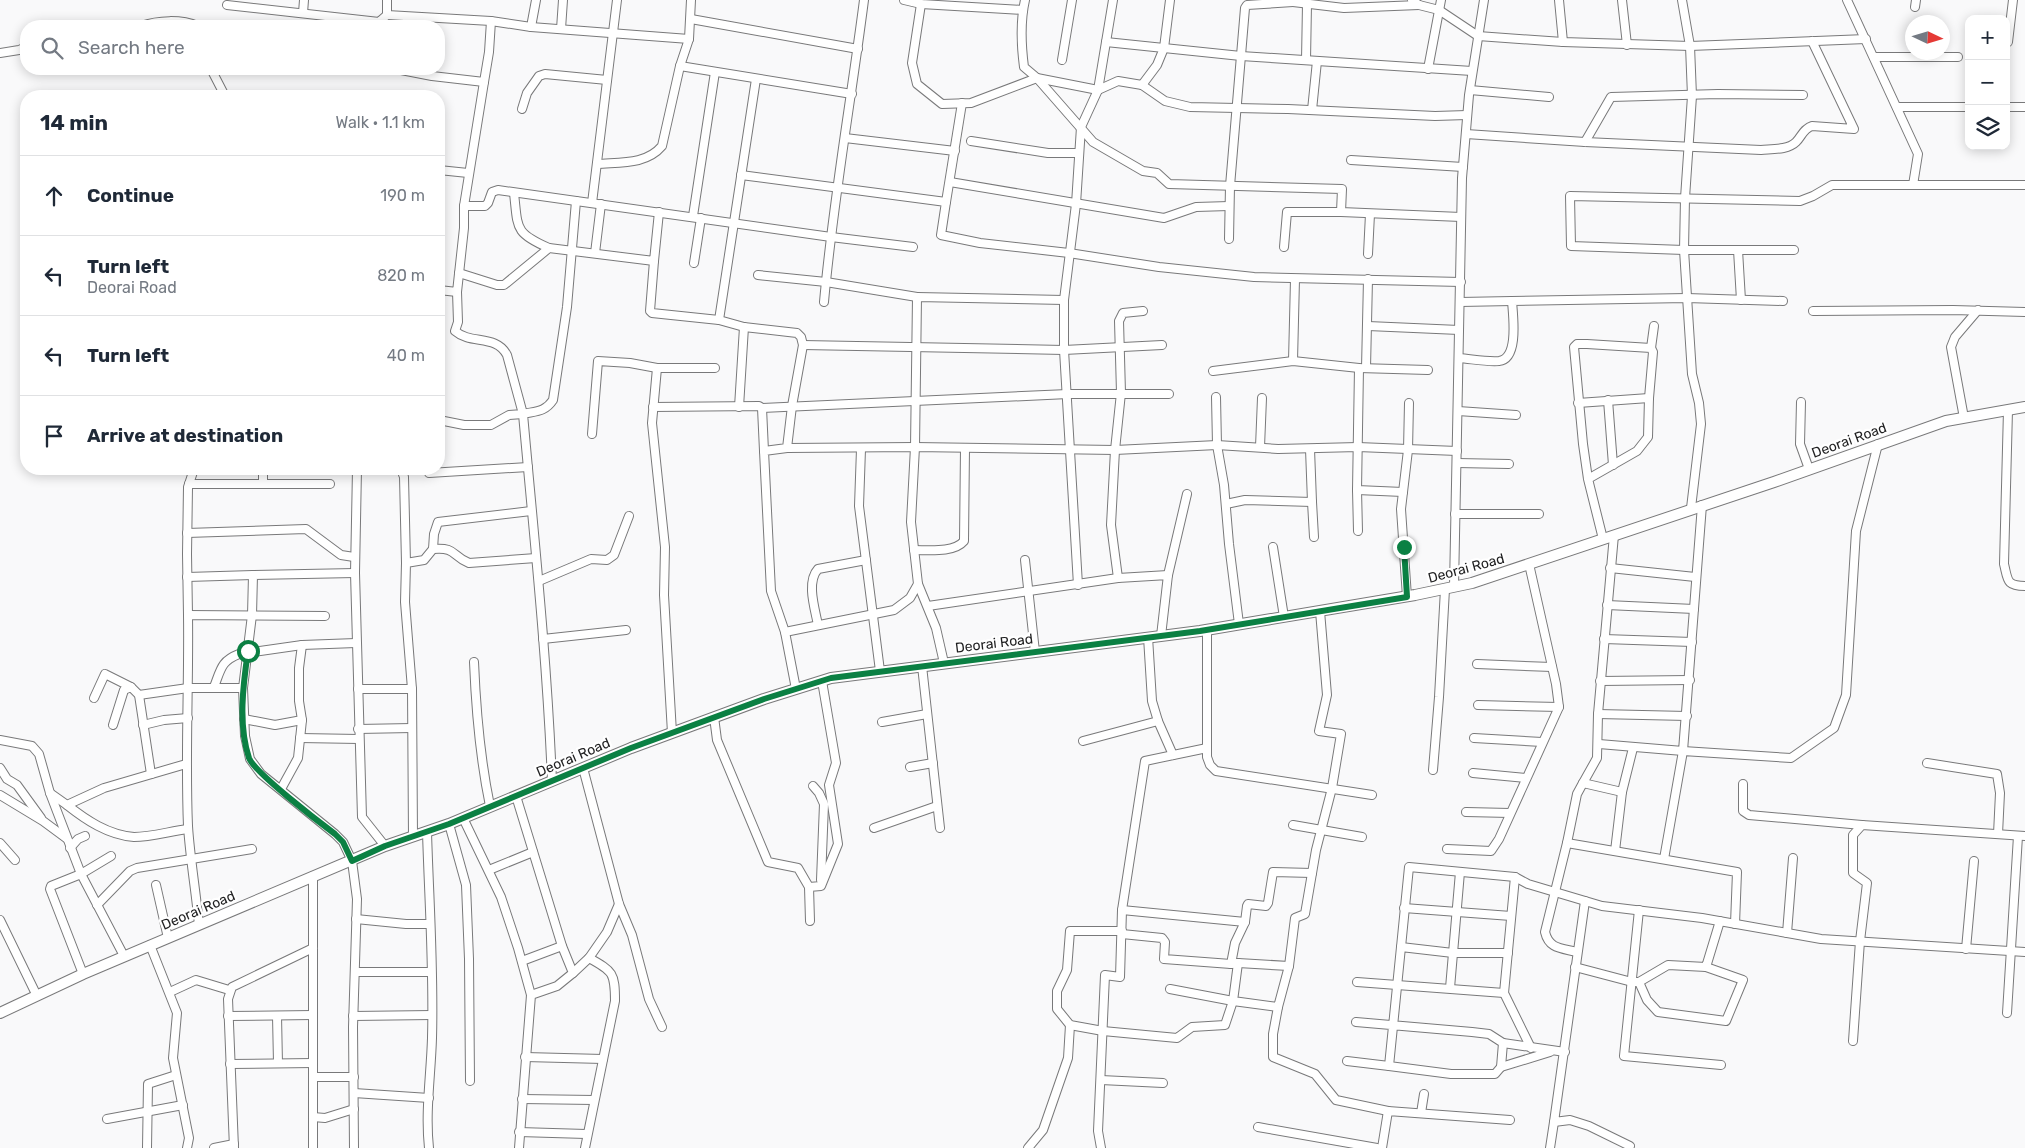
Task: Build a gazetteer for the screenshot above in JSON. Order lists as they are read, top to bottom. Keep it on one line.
{"streets":{"street":["Deorai Road"]},"north":"right","page":{"map_buttons":["+","−"],"search":"Search here","heading":["14 min","Walk · 1.1 km"],"list":[["Continue","190 m"],["Turn left","Deorai Road","820 m"],["Turn left","40 m"],"Arrive at destination"]}}
